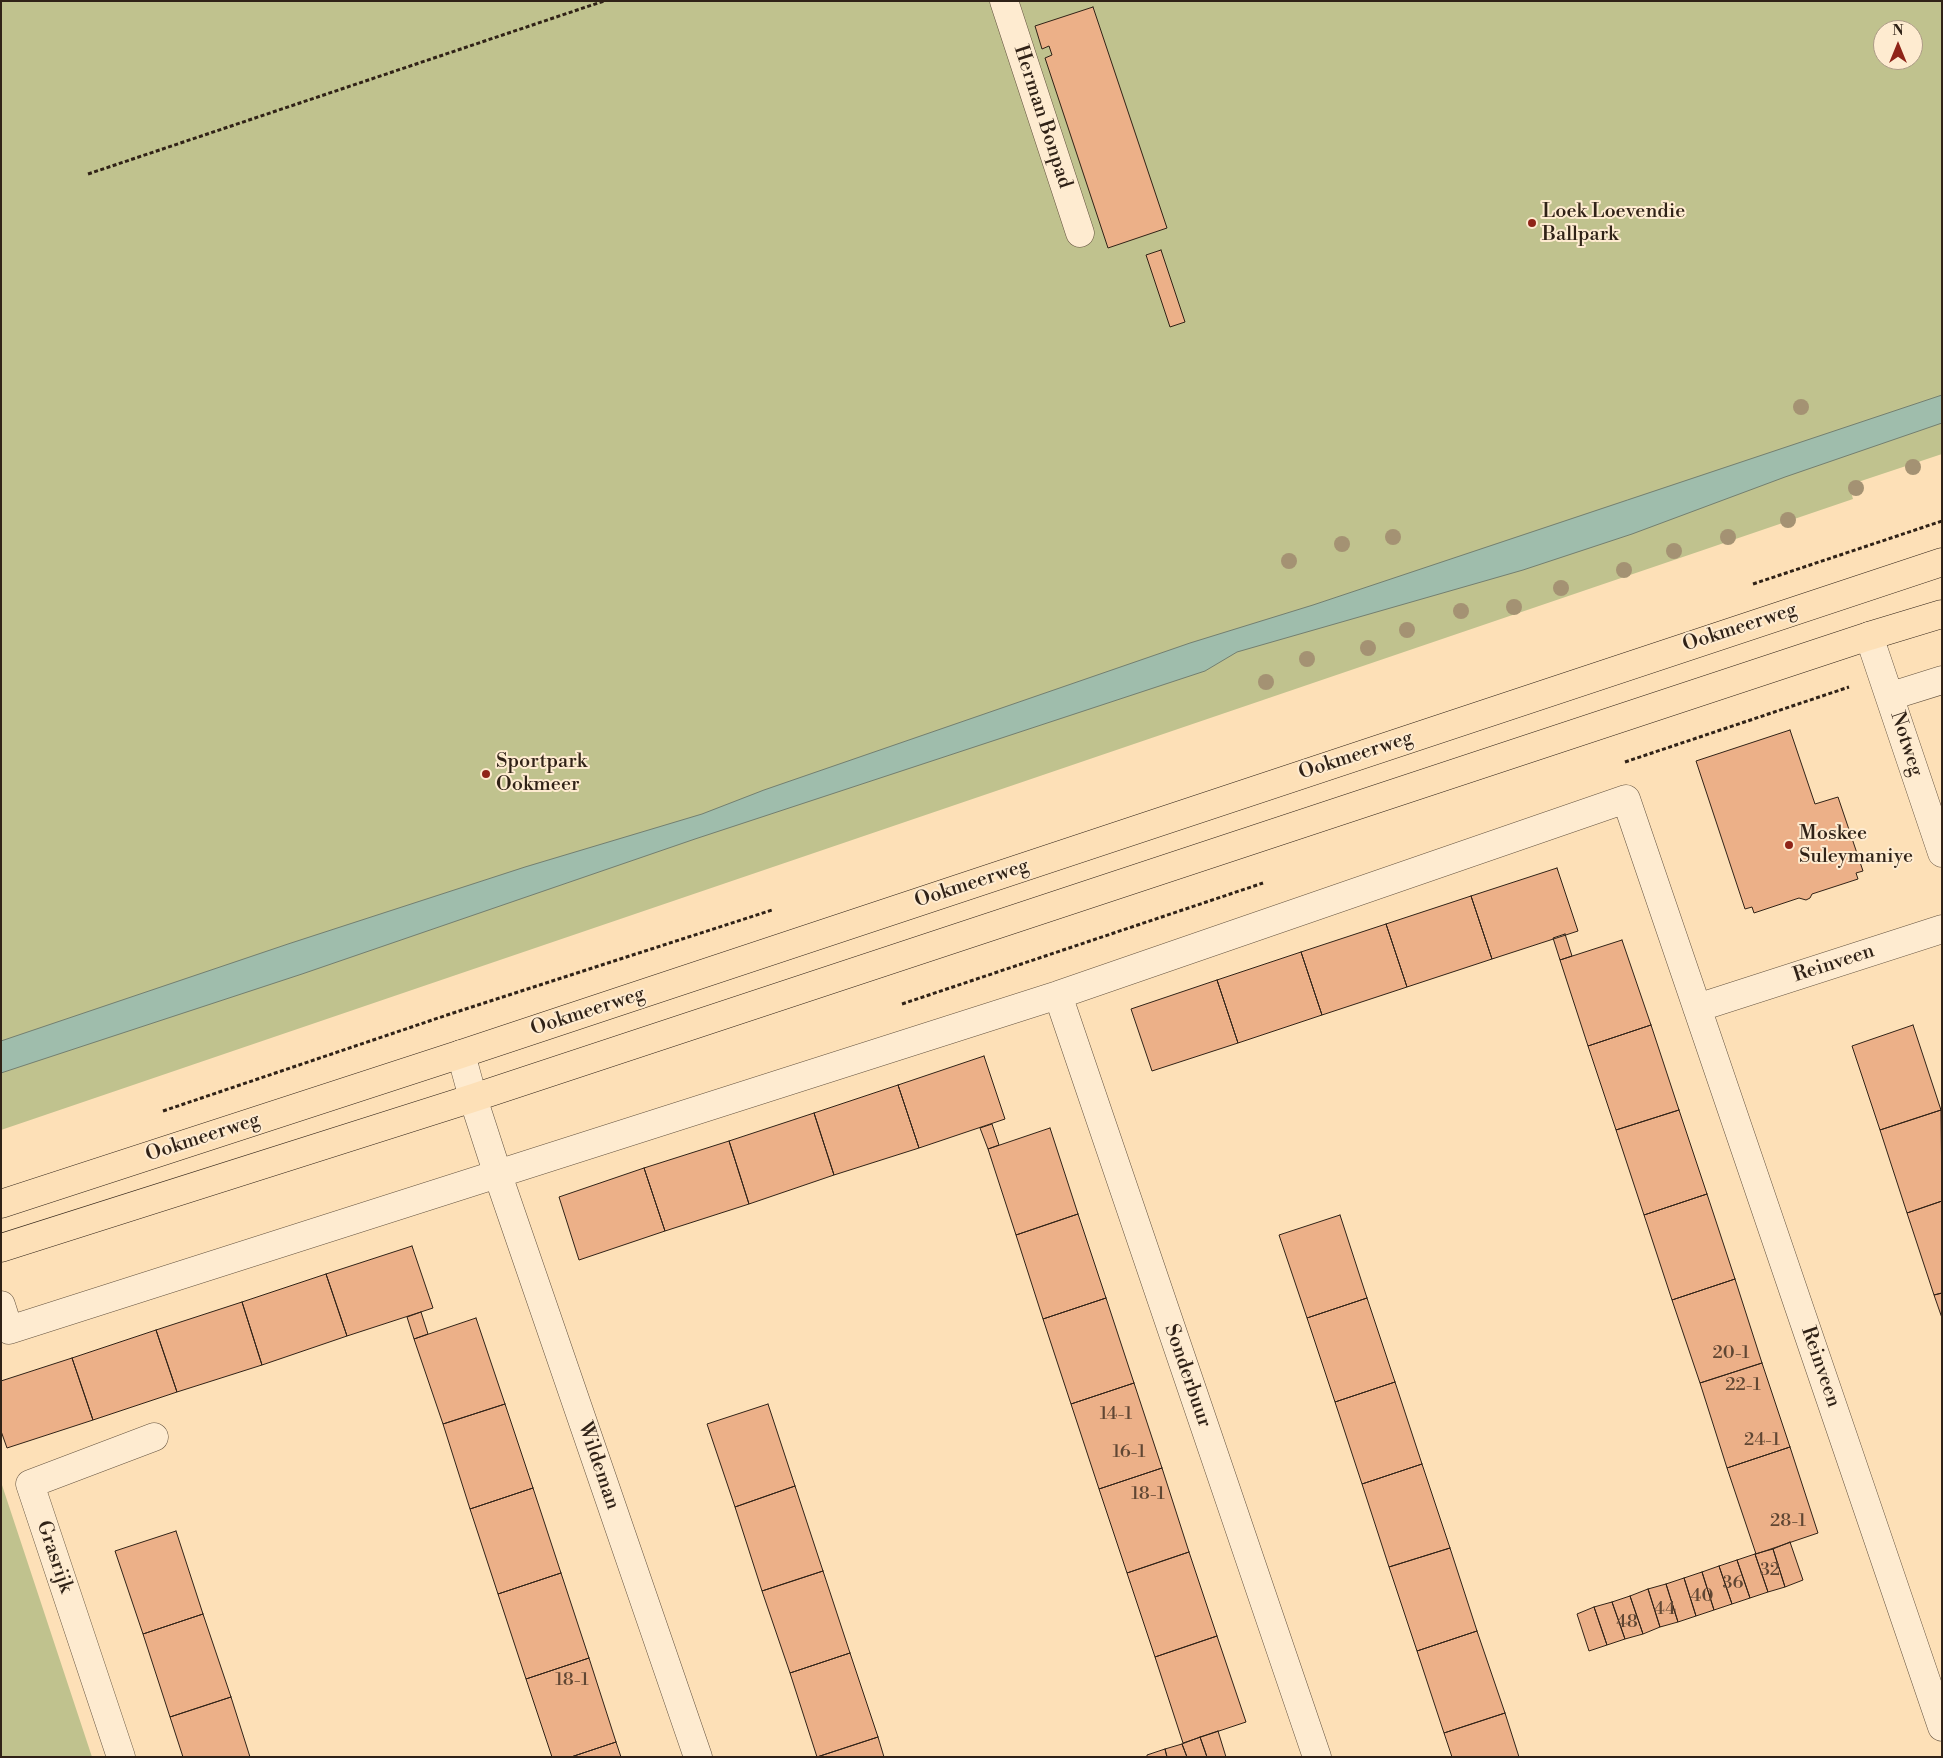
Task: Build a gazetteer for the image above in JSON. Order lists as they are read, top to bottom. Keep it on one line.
{"streets":{"main road":["Ookmeerweg"],"street":["Herman Bonpad","Notweg","Reinveen","Sonderbuur","Wildeman","Grasrijk"]},"crossings":[["Ookmeerweg","Wildeman"],["Reinveen","Sonderbuur"]],"places":["Loek Loevendie Ballpark","Sportpark Ookmeer","Moskee Suleymaniye"],"house_numbers":["20-1","22-1","14-1","24-1","16-1","18-1","28-1","32","36","40","44","48","18-1"],"north":"top"}
